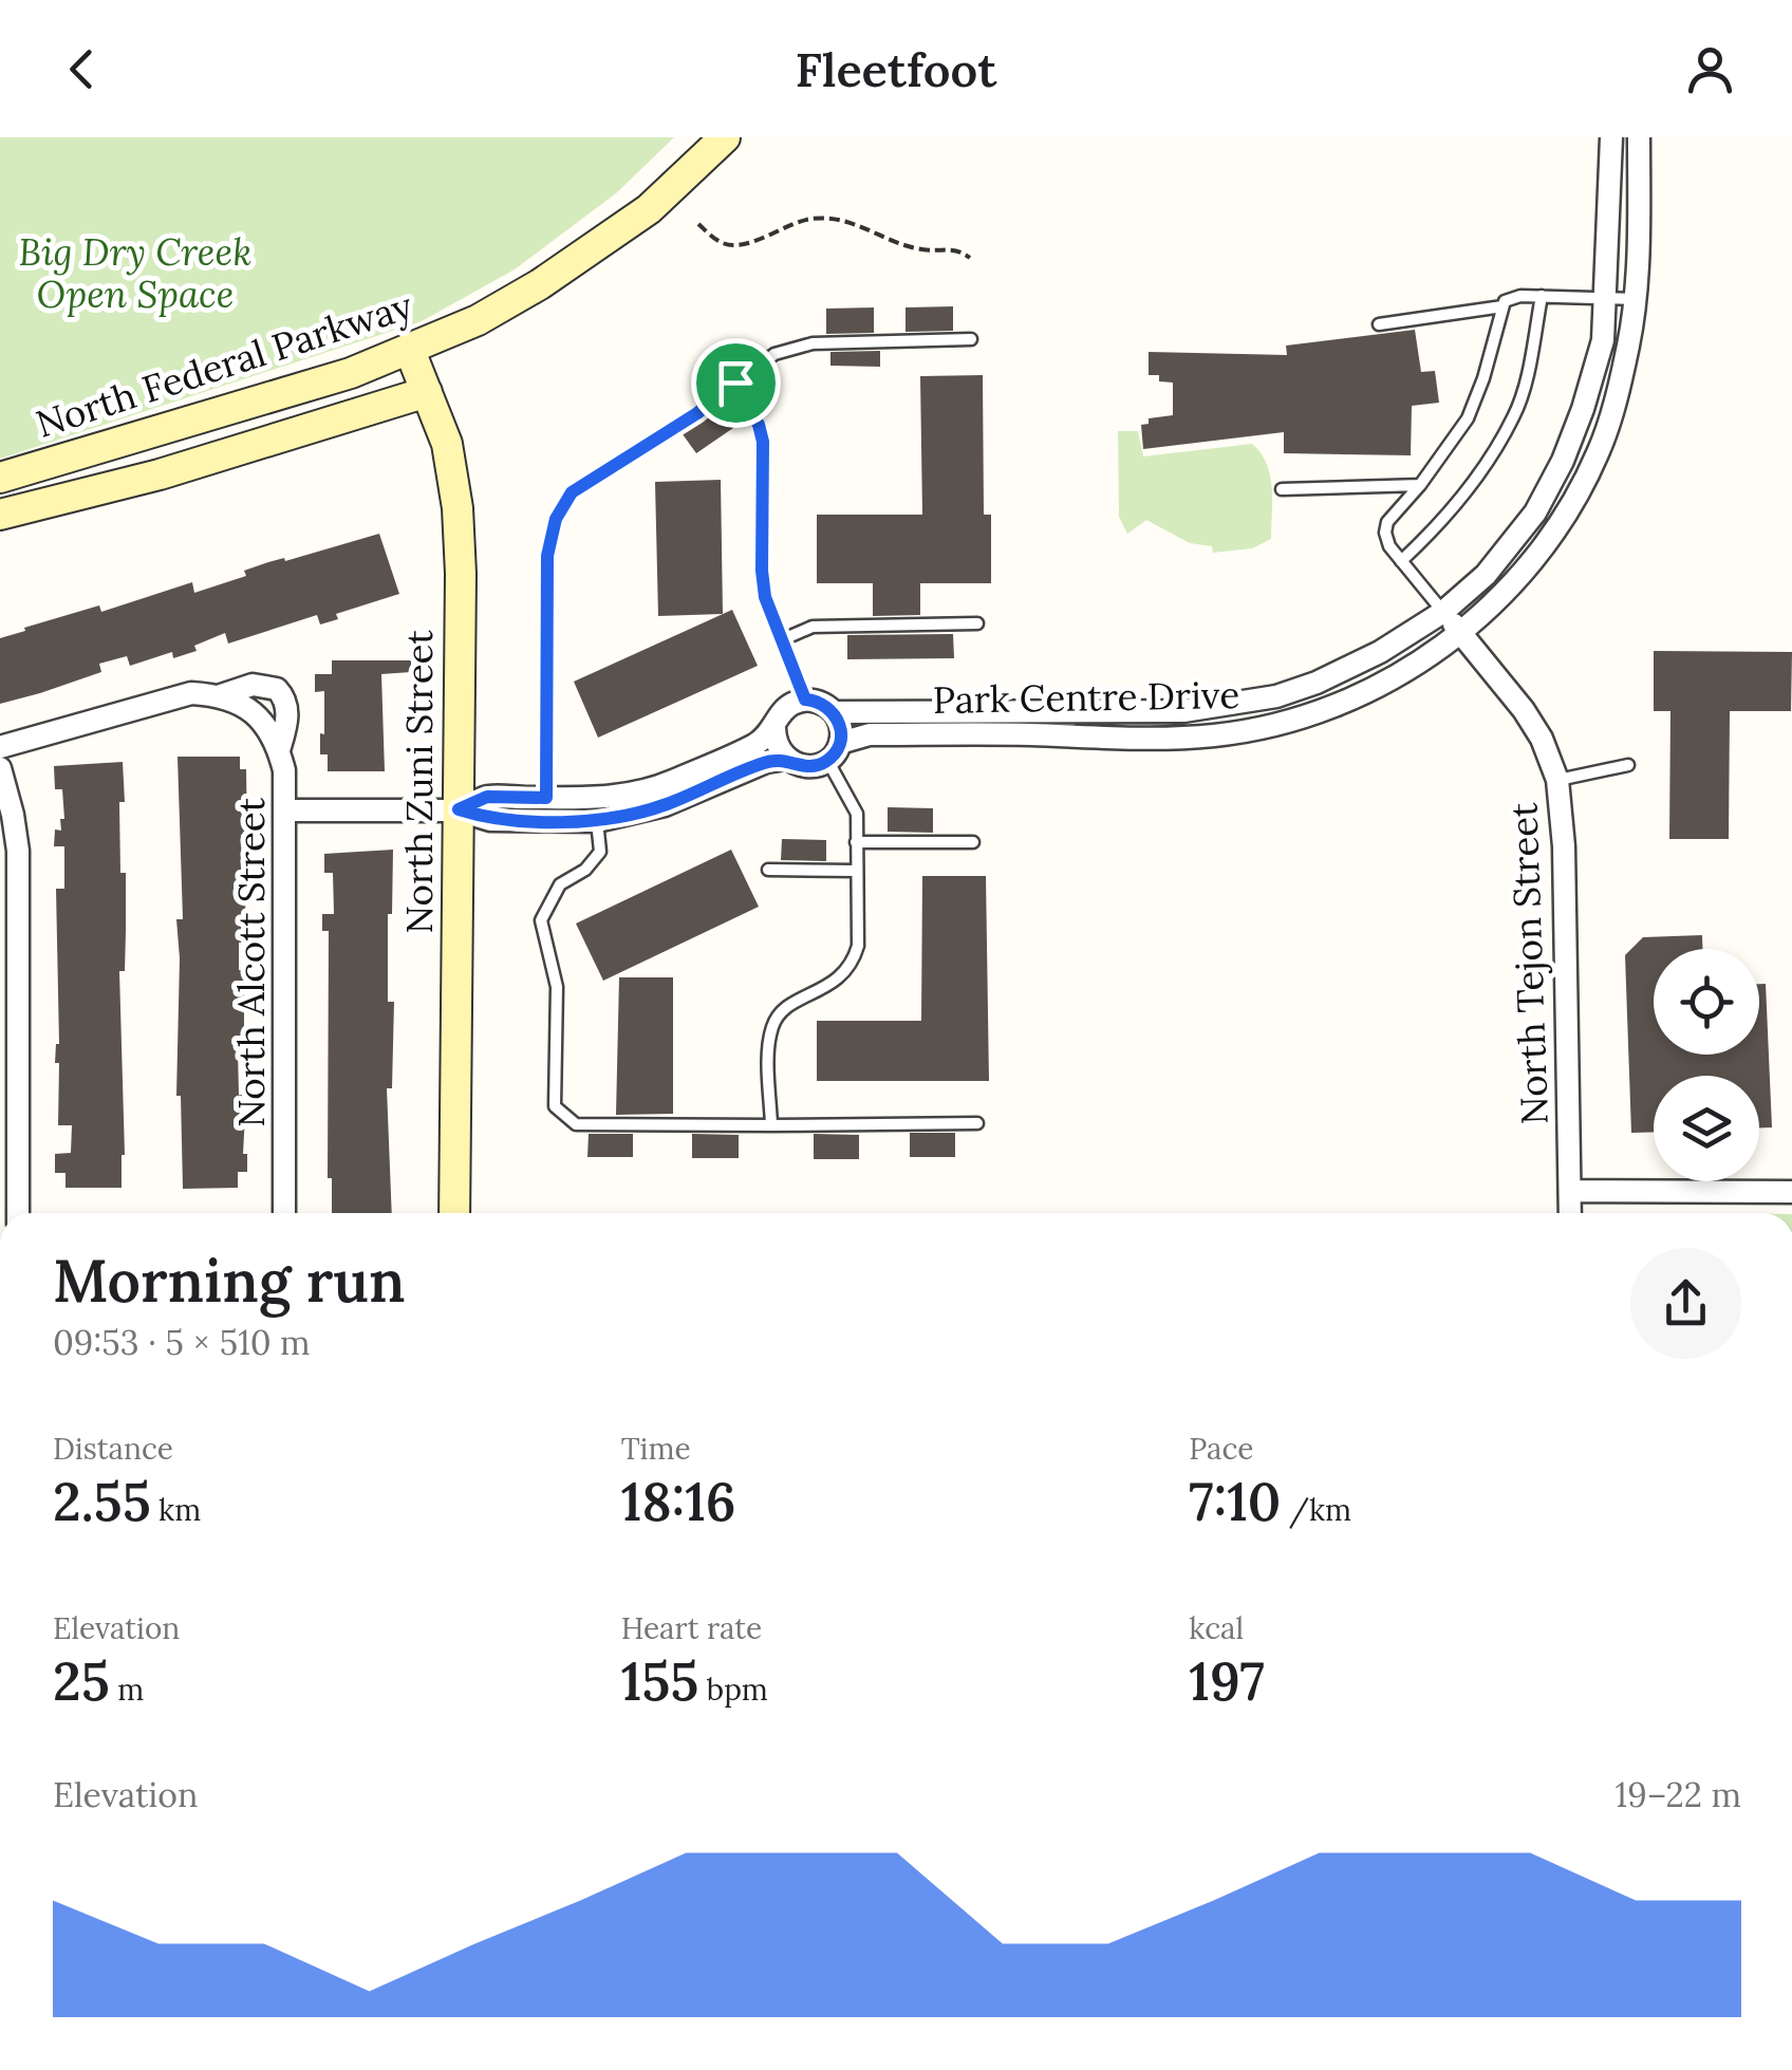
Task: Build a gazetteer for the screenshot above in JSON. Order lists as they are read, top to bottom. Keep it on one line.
{"streets":{"main road":["North Federal Parkway","North Zuni Street"],"street":["Park Centre Drive","North Alcott Street","North Tejon Street"]},"crossings":[["North Federal Parkway","North Zuni Street"],["Park Centre Drive","North Tejon Street"]],"parks":["Big Dry Creek Open Space"],"page":{"header":"Fleetfoot","heading":["Morning run","09:53 · 5 × 510 m"],"stats":[["Distance","2.55 km"],["Time","18:16"],["Pace","7:10 /km"],["Elevation","25 m"],["Heart rate","155 bpm"],["kcal","197"]],"chart":["Elevation","19–22 m"]}}
